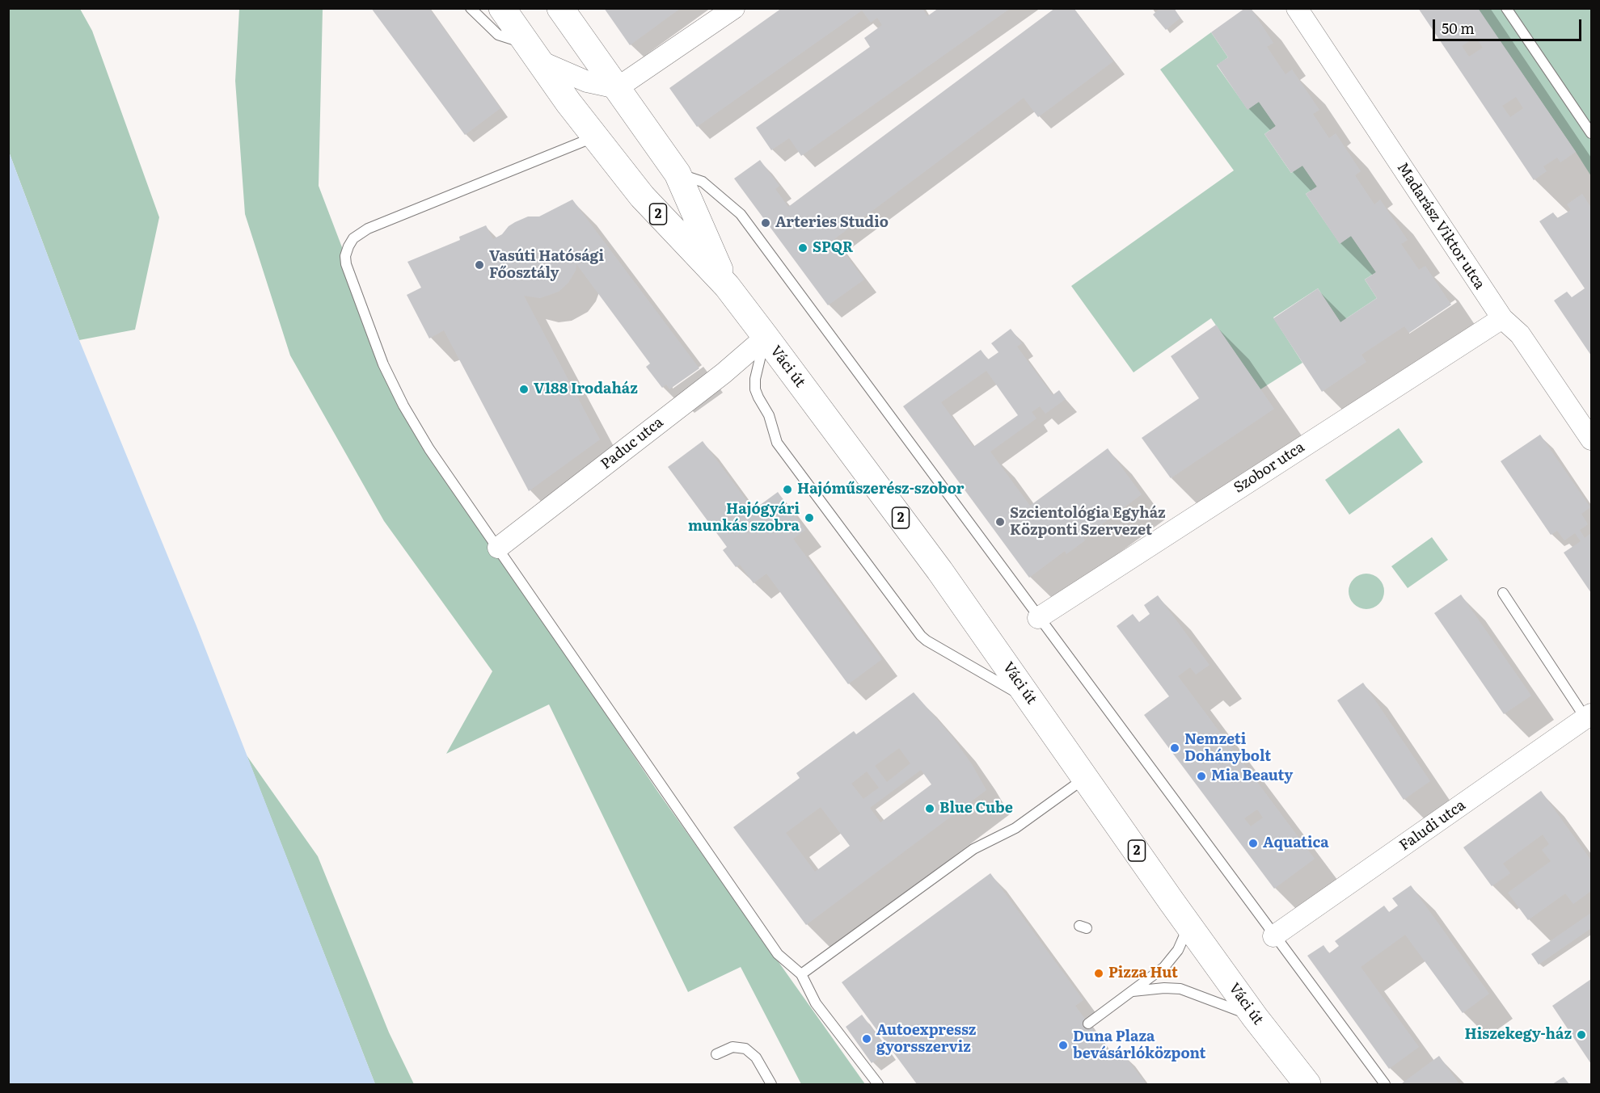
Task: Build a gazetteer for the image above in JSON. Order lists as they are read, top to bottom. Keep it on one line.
{"streets":{"main road":["2","Váci út"],"street":["Madarász Viktor utca","Paduc utca","Szobor utca","Faludi utca"]},"crossings":[["Madarász Viktor utca","Szobor utca"],["Váci út","Paduc utca"]],"places":["Arteries Studio","SPQR","Vasúti Hatósági Főosztály","V188 Irodaház","Hajóműszerész-szobor","Hajógyári munkás szobra","Szcientológia Egyház Központi Szervezet","Nemzeti Dohánybolt","Mia Beauty","Blue Cube","Aquatica","Pizza Hut","Hiszekegy-ház","Autoexpressz gyorsszerviz","Duna Plaza bevásárlóközpont"],"scale_bar":"50 m"}
